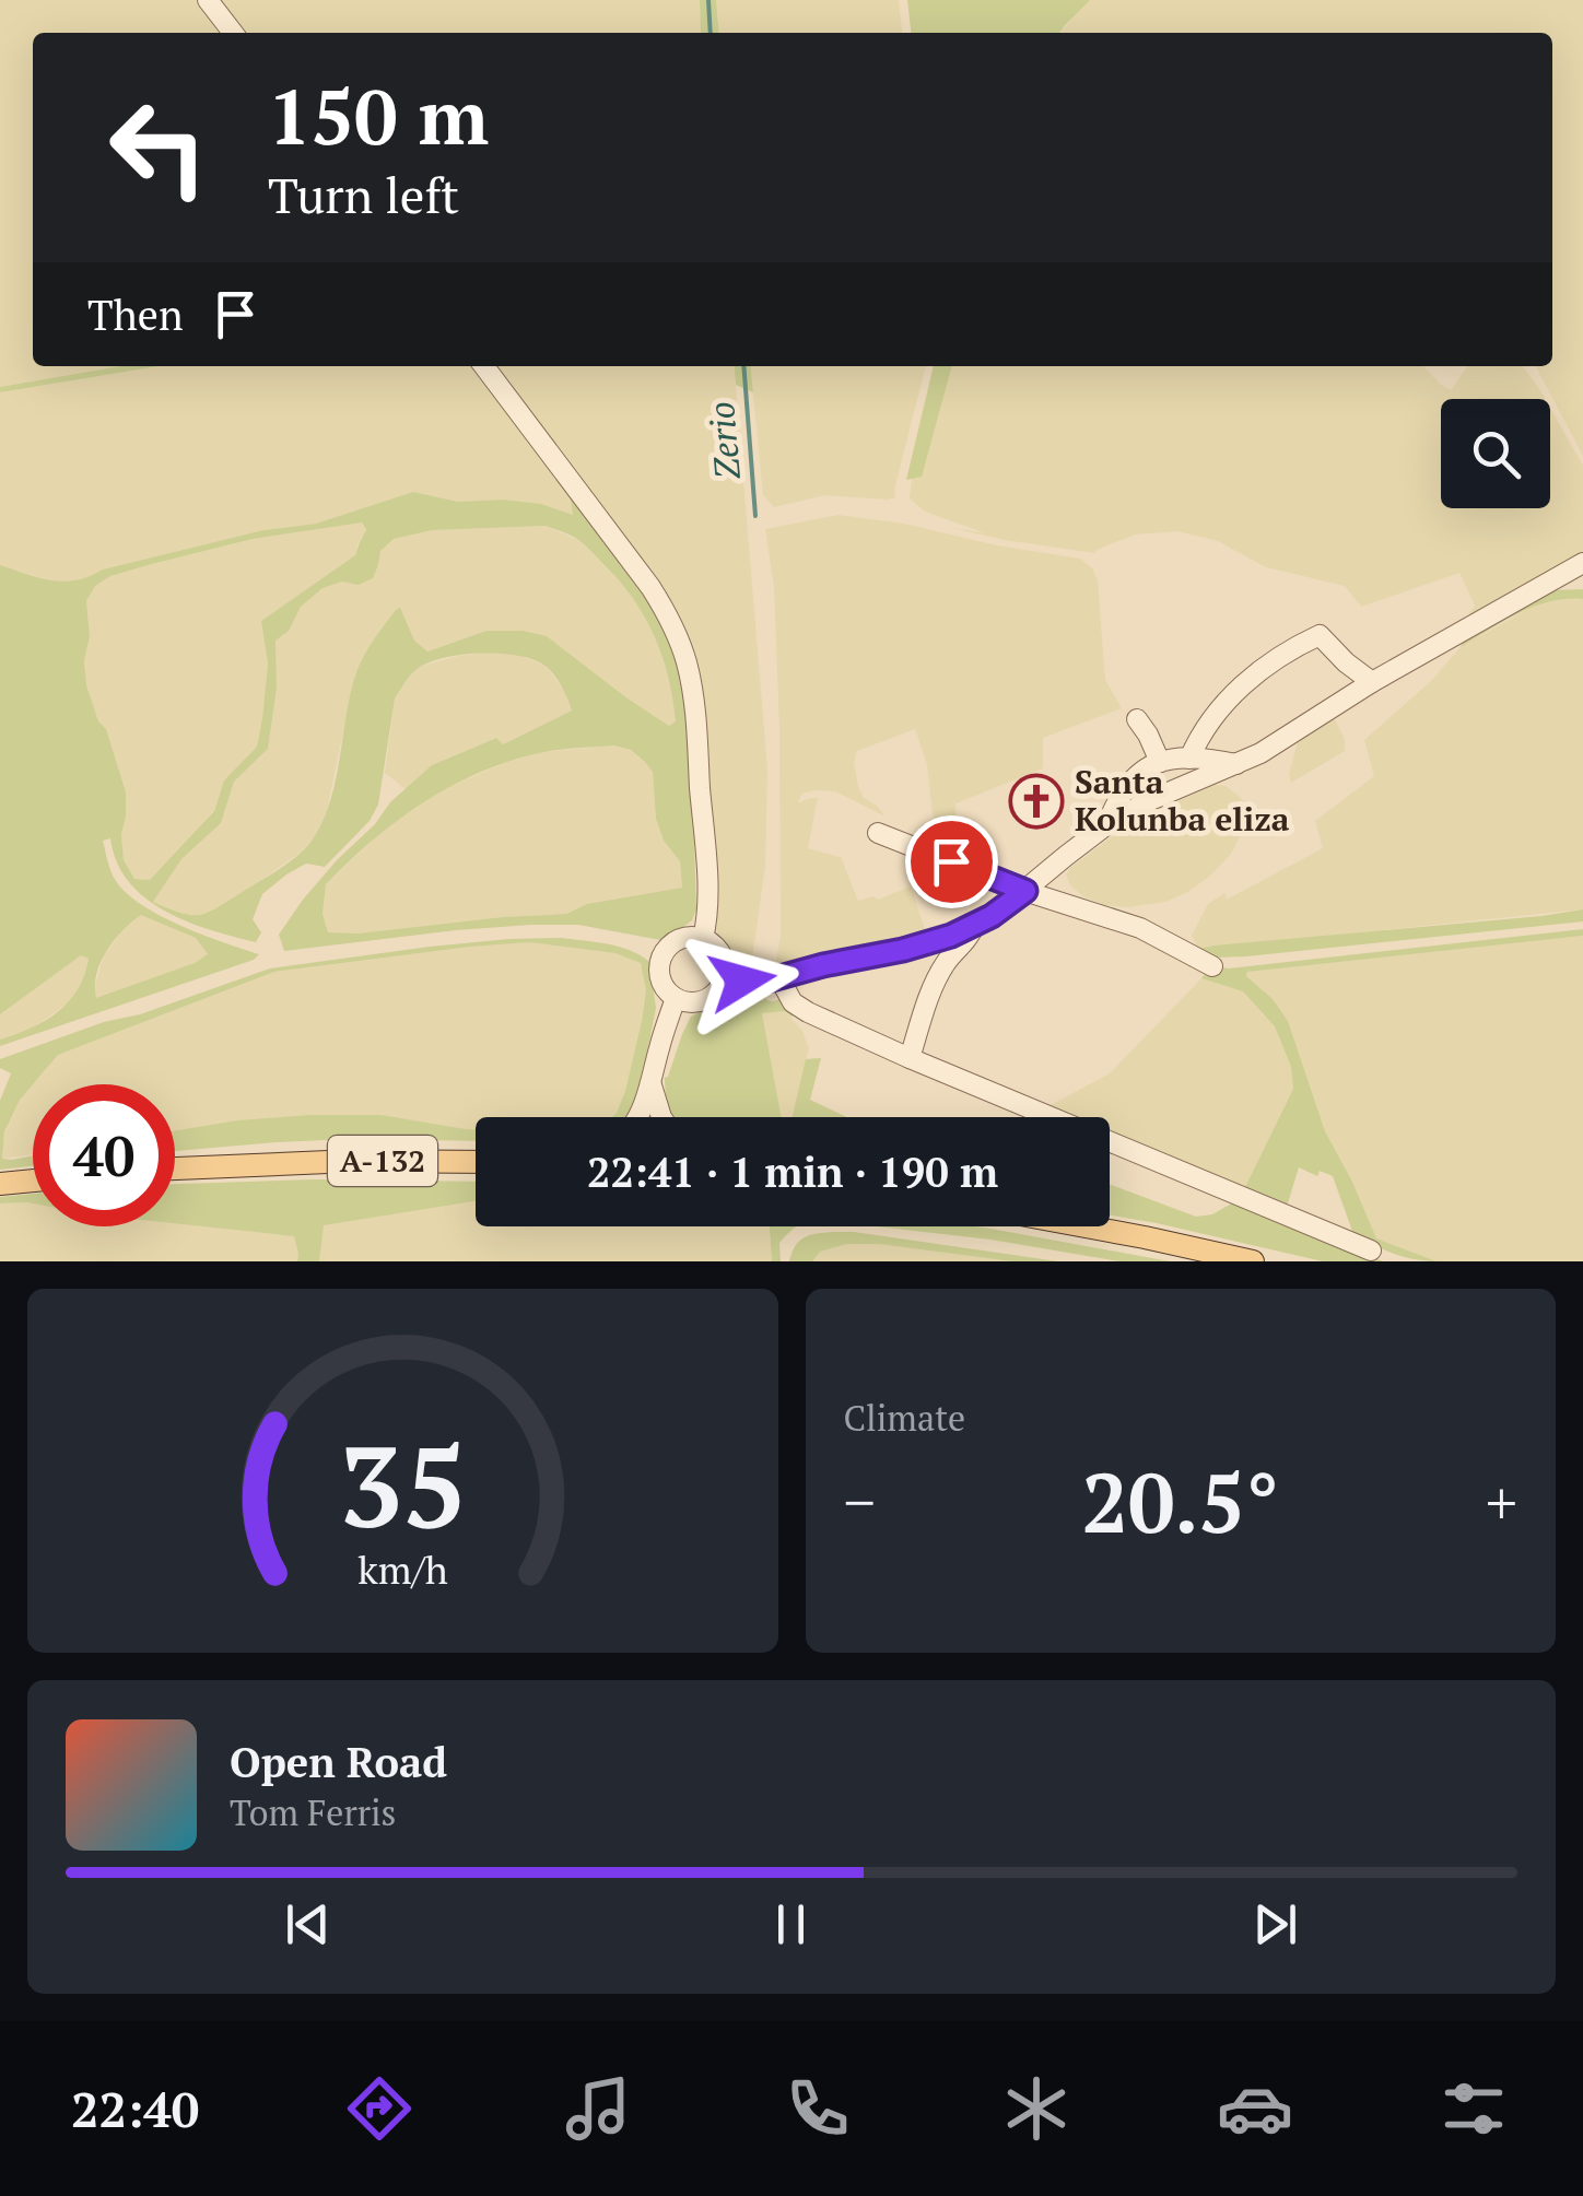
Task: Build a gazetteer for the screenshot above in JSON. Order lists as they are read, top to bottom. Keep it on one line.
{"streets":{"main road":["A-132"]},"water":["Zerio"],"places":{"church":["Santa Kolunba eliza"]},"page":{"turn":["150 m","Turn left"],"then":"Then","limit":"40","trip":"22:41 · 1 min · 190 m","tile":"Climate","heat":["−","20.5°","+"],"song":["Open Road","Tom Ferris"],"tabs":"22:40","gauge":["35","km/h"]}}
